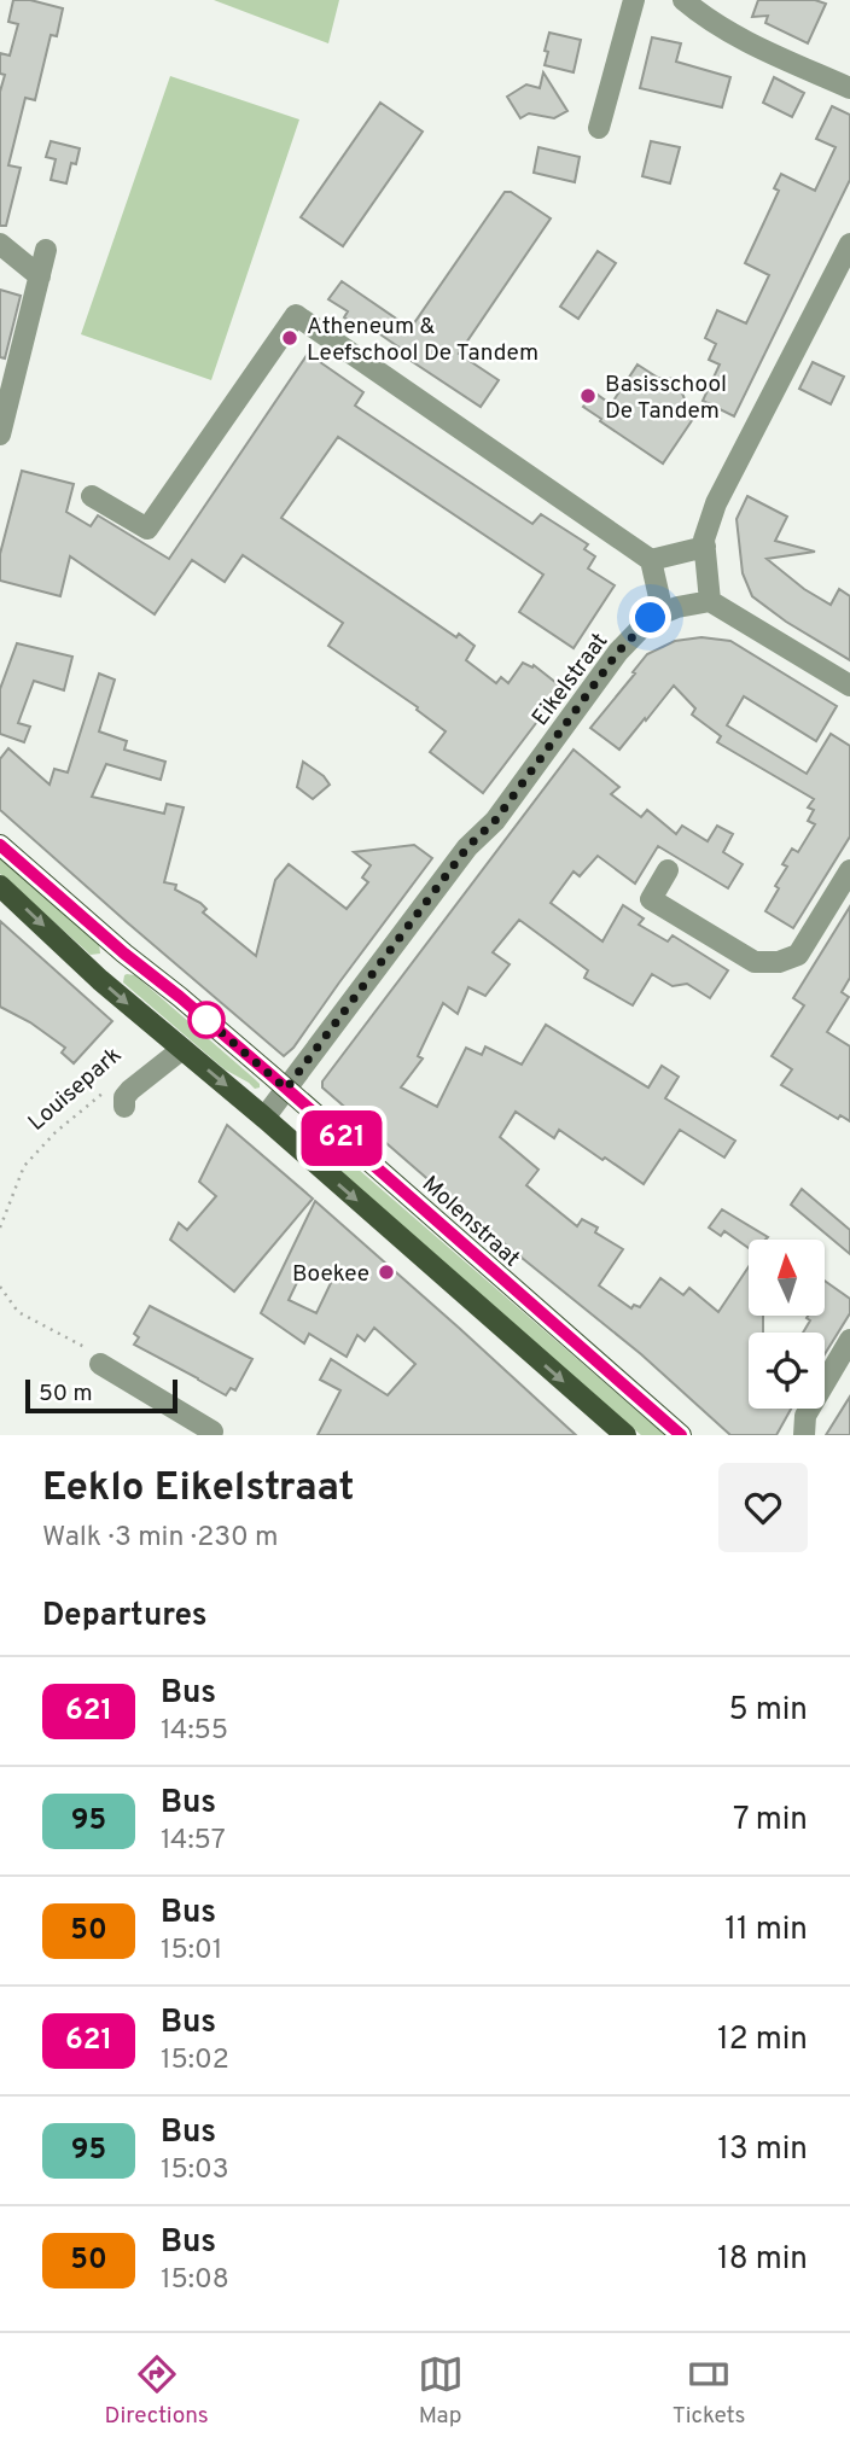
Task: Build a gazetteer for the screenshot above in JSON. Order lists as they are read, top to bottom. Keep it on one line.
{"streets":{"main road":["Molenstraat"],"street":["Eikelstraat","Louisepark"]},"crossings":[["Eikelstraat","Molenstraat"]],"places":["Atheneum & Leefschool De Tandem","Basisschool De Tandem","Boekee"],"lines":["bus line 621"],"scale_bar":"50 m","north":"top","page":{"on_map":"621","scale":"50 m","heading":[["Eeklo Eikelstraat","Walk · 3 min · 230 m"],"Departures"],"list":[{"mark":"621","name":"Bus","note":"14:55","value":"5 min"},{"mark":"95","name":"Bus","note":"14:57","value":"7 min"},{"mark":"50","name":"Bus","note":"15:01","value":"11 min"},{"mark":"621","name":"Bus","note":"15:02","value":"12 min"},{"mark":"95","name":"Bus","note":"15:03","value":"13 min"},{"mark":"50","name":"Bus","note":"15:08","value":"18 min"}],"tabs":["Directions","Map","Tickets"]}}
